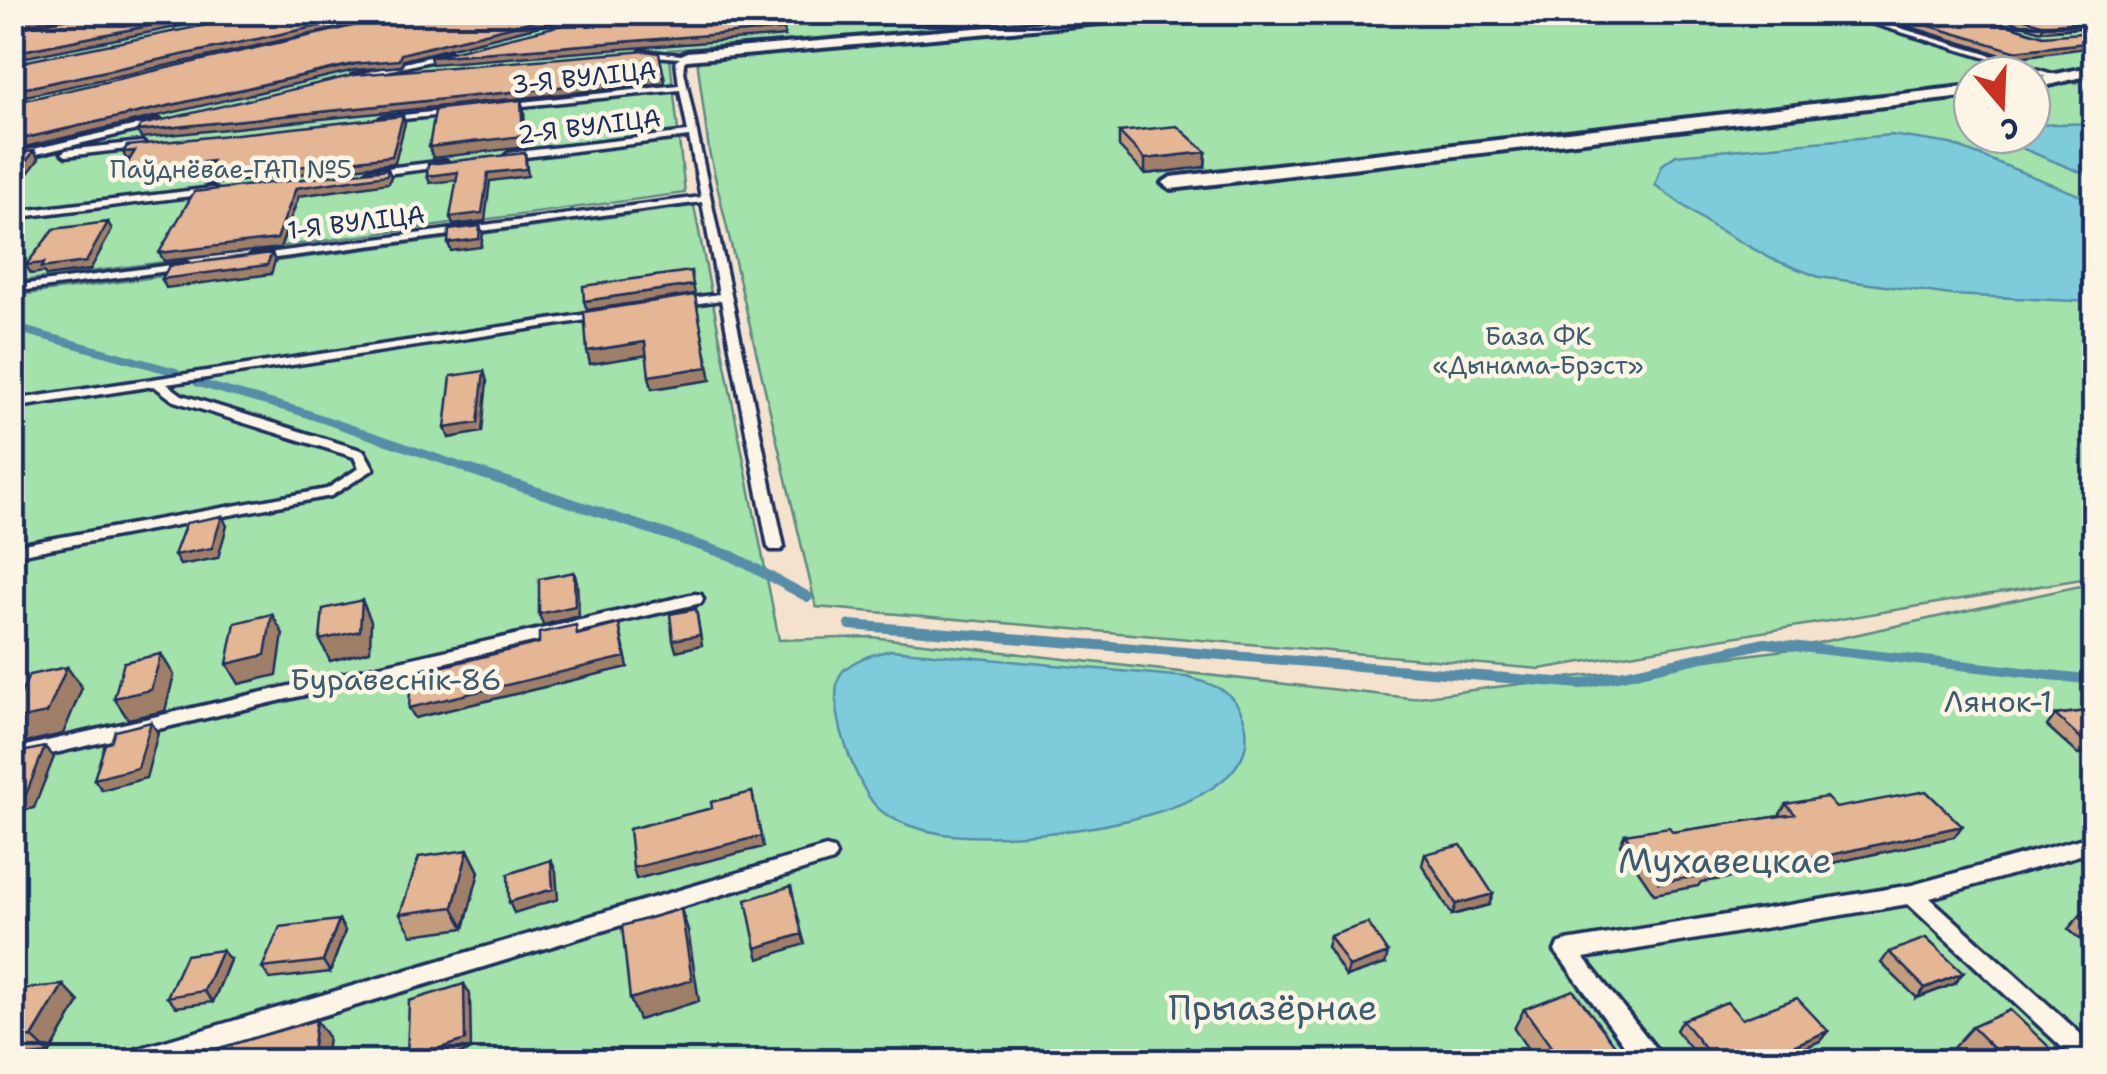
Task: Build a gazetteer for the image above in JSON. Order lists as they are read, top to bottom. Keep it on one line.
{"streets":{"lane":["3-Я ВУЛІЦА","2-Я ВУЛІЦА","1-Я ВУЛІЦА"]},"parks":["Паўднёвае-ГАП №5","База ФК «Дынама-Брэст»","Буравеснік-86","Лянок-1","Мухавецкае","Прыазёрнае"],"north":"bottom"}
